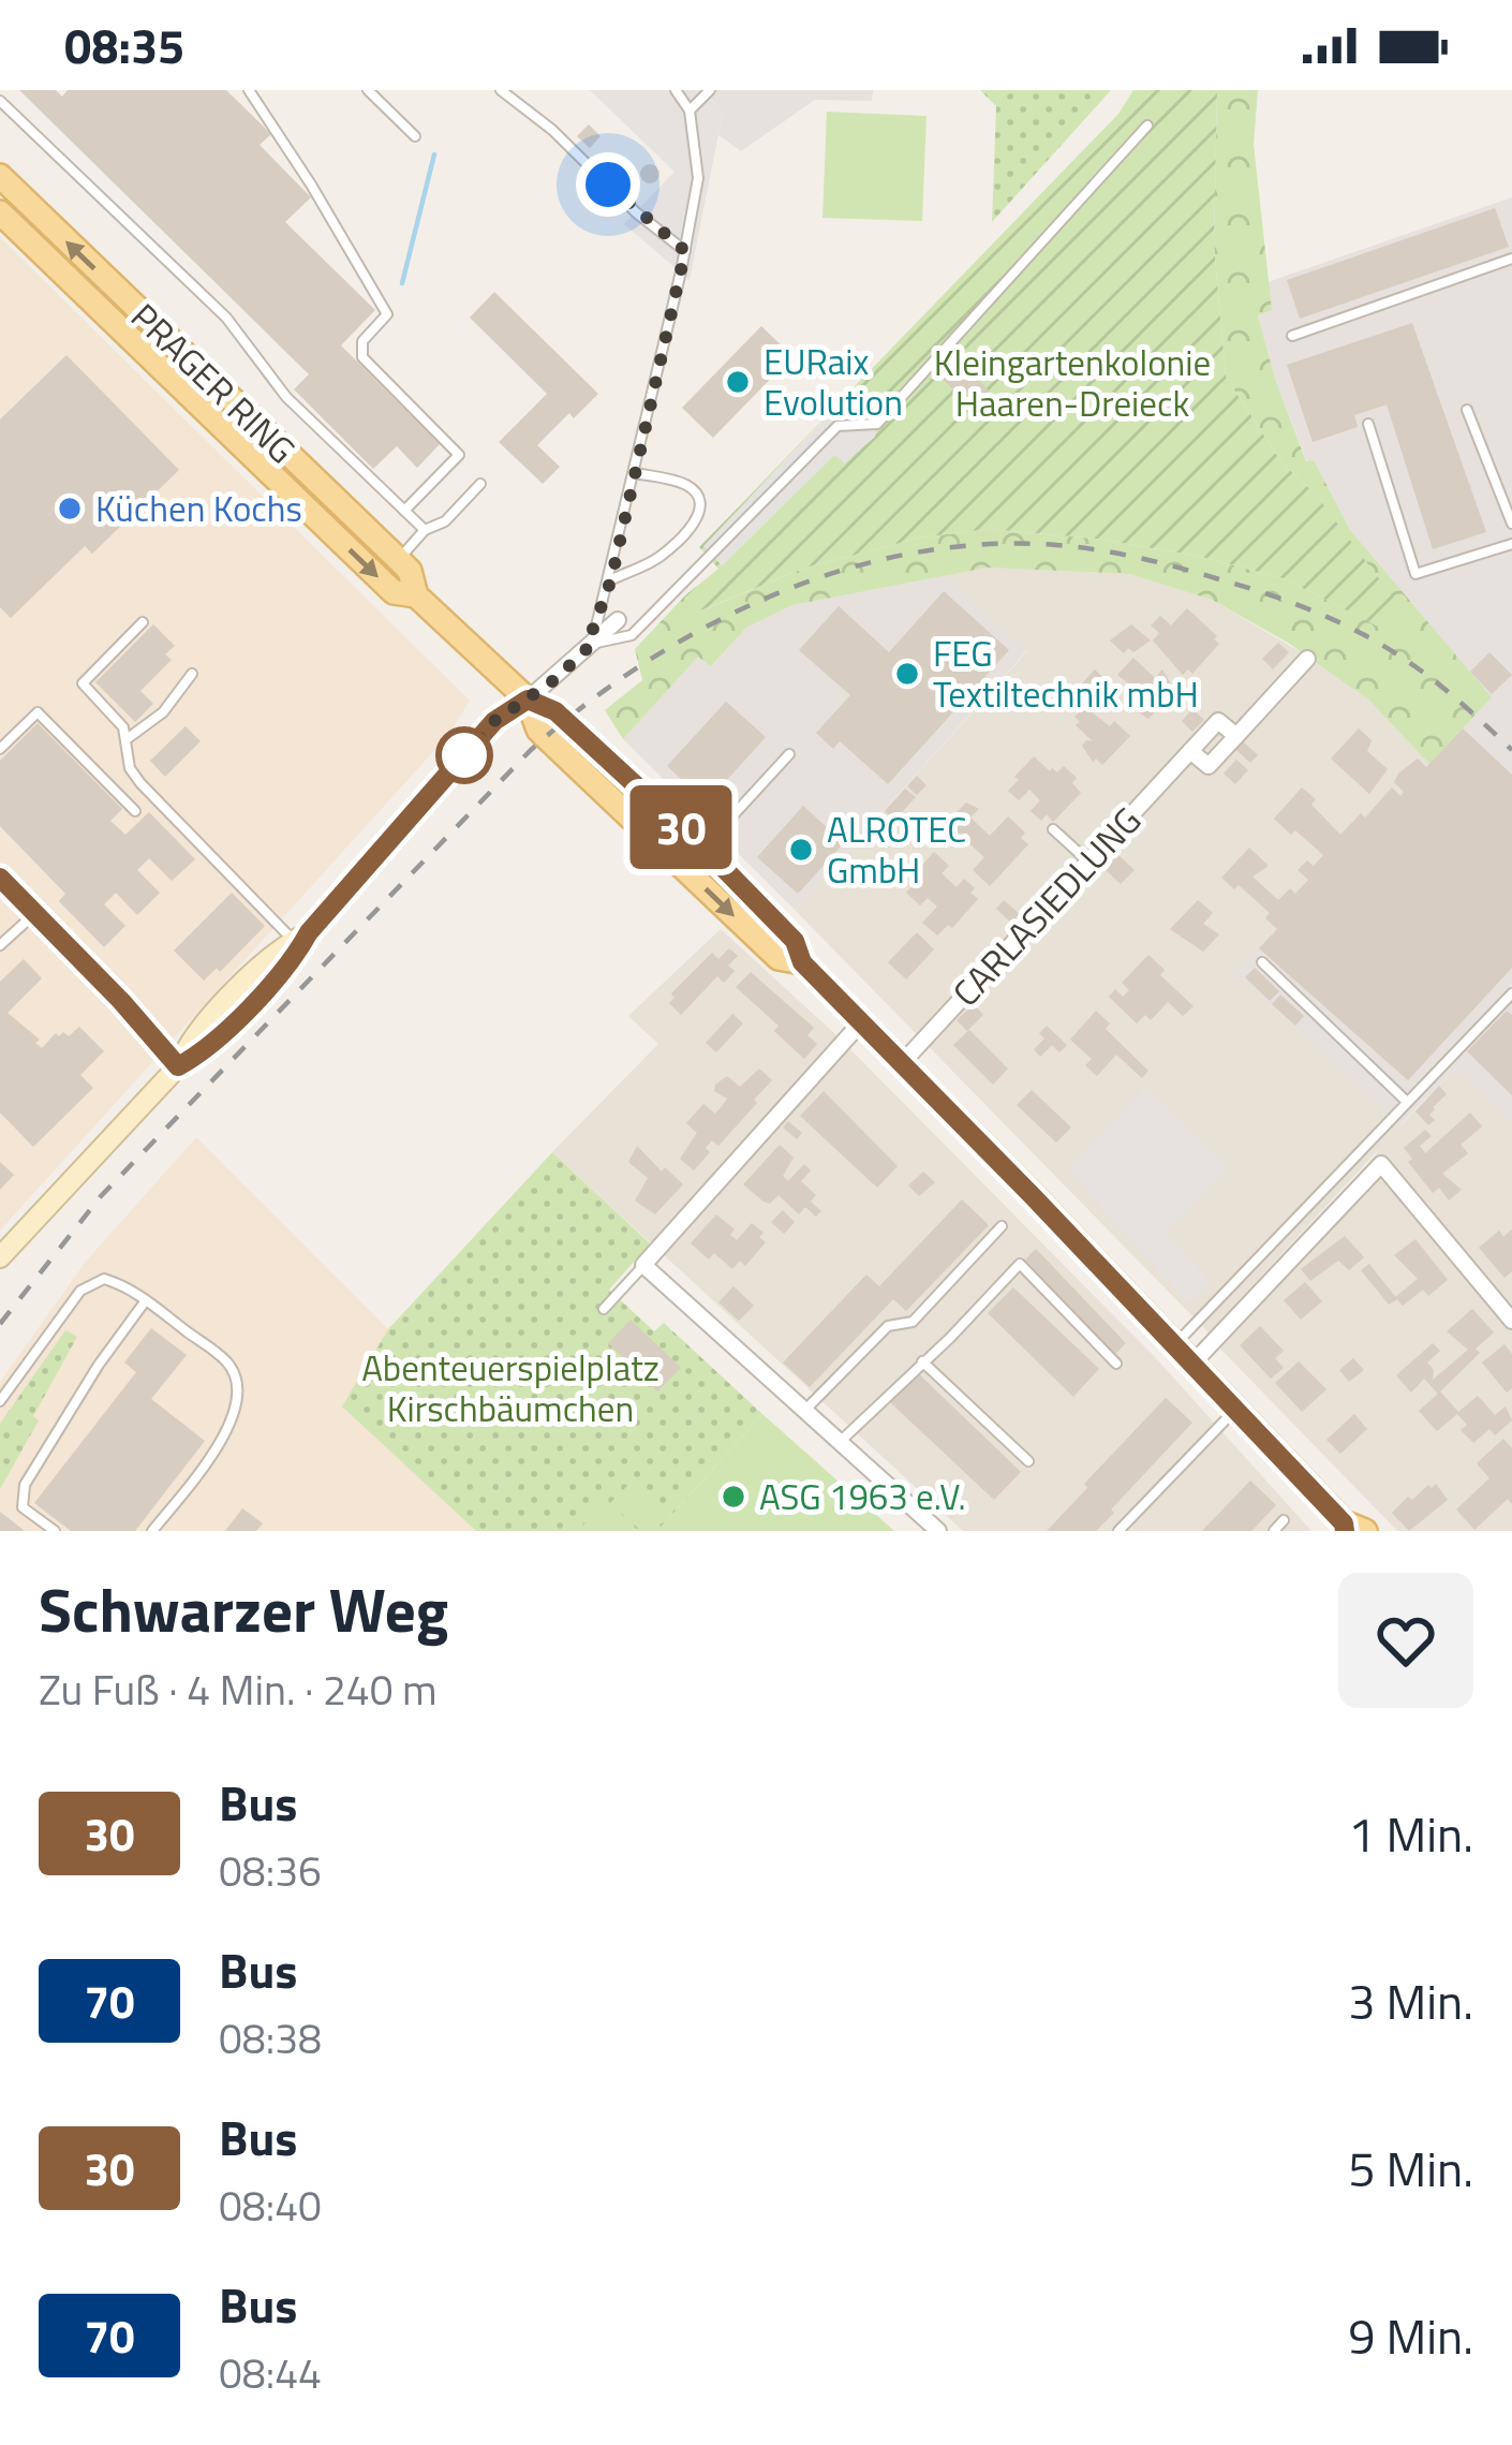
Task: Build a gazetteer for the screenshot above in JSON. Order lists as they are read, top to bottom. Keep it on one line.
{"streets":{"main road":["PRAGER RING"],"street":["CARLASIEDLUNG"]},"crossings":[["PRAGER RING","CARLASIEDLUNG"]],"parks":["Kleingartenkolonie Haaren-Dreieck","Abenteuerspielplatz Kirschbäumchen"],"places":["EURaix Evolution","Küchen Kochs","FEG Textiltechnik mbH","ALROTEC GmbH","ASG 1963 e.V."],"lines":["bus line 30"],"page":{"status":"08:35","on_map":"30","heading":["Schwarzer Weg","Zu Fuß · 4 Min. · 240 m"],"list":[{"mark":"30","name":"Bus","note":"08:36","value":"1 Min."},{"mark":"70","name":"Bus","note":"08:38","value":"3 Min."},{"mark":"30","name":"Bus","note":"08:40","value":"5 Min."},{"mark":"70","name":"Bus","note":"08:44","value":"9 Min."}]}}
